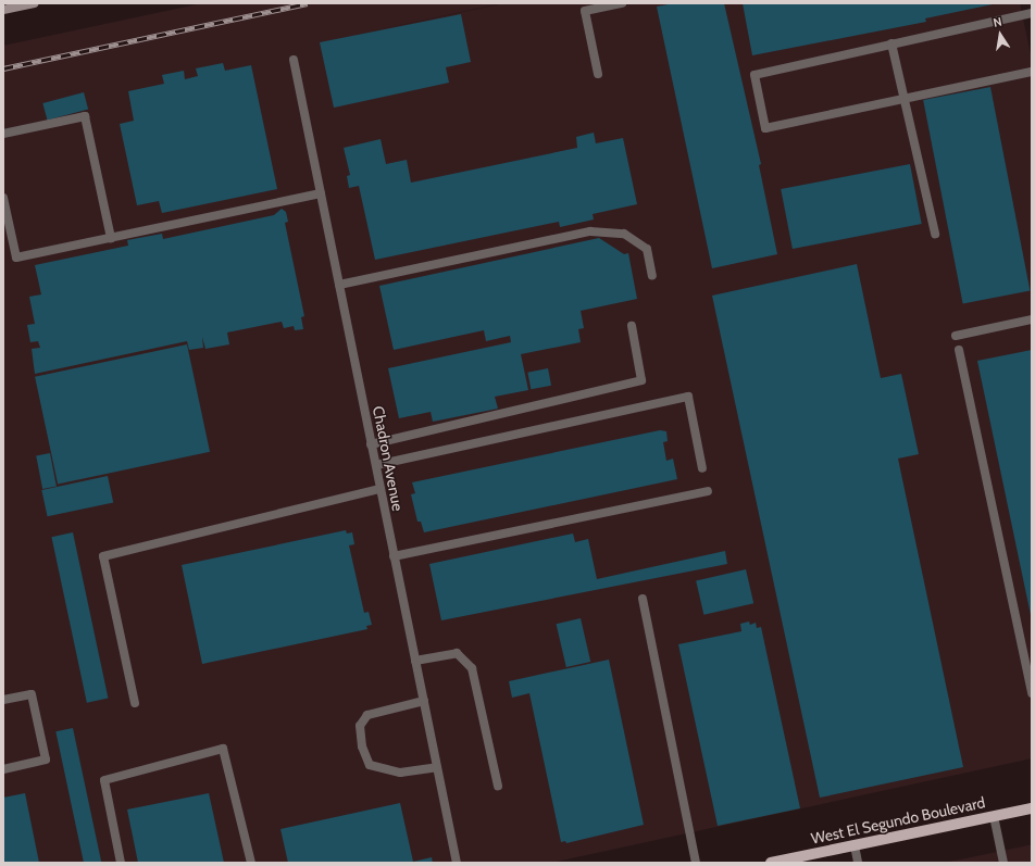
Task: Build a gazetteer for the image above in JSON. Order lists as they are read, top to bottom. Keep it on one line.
{"streets":{"main road":["West El Segundo Boulevard"],"street":["Chadron Avenue"]},"north":"top"}
